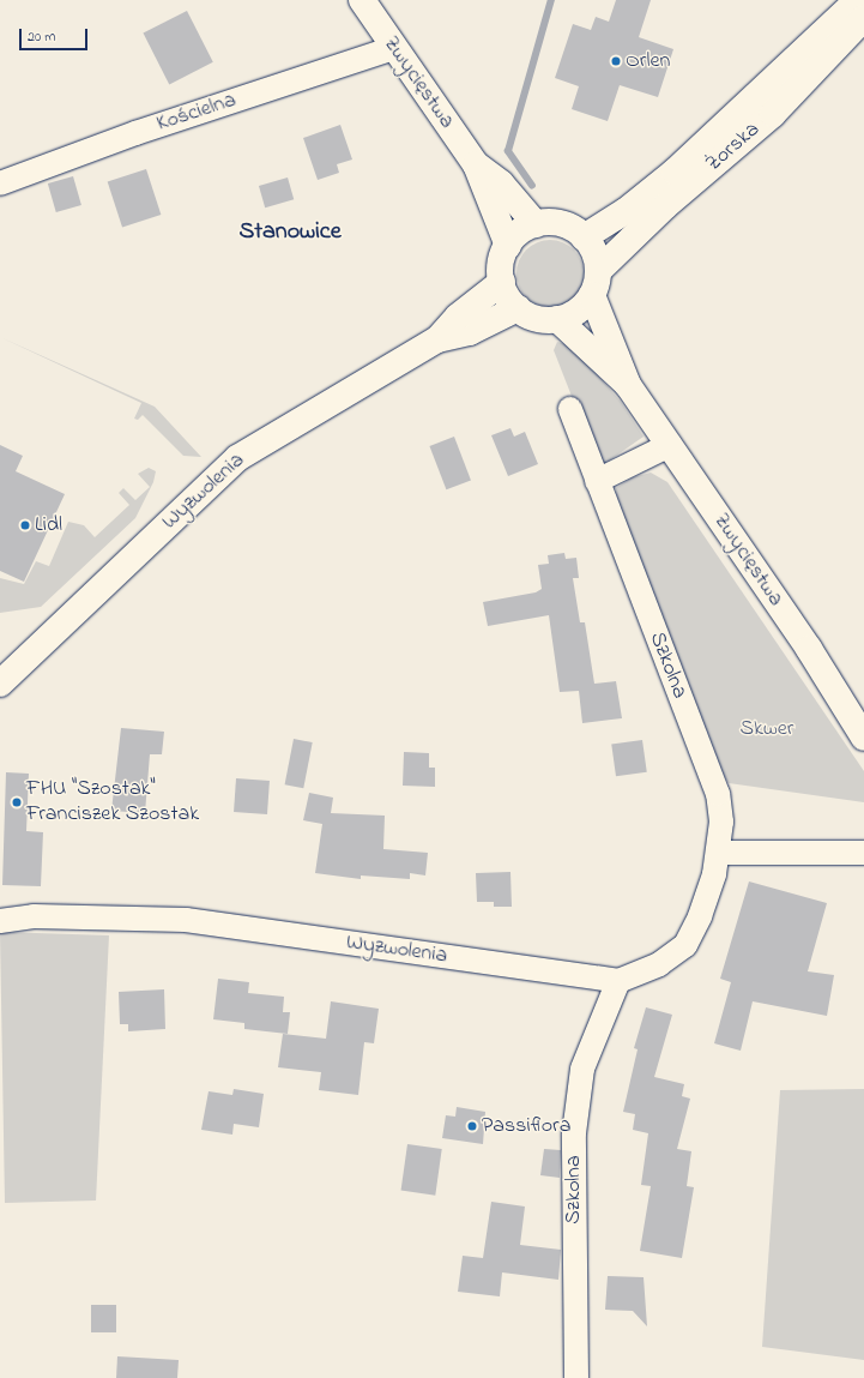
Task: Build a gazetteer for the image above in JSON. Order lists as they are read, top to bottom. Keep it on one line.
{"streets":{"main road":["Zwycięstwa","Żorska","Wyzwolenia"],"street":["Kościelna","Szkolna"]},"crossings":[["Zwycięstwa","Kościelna"],["Zwycięstwa","Żorska"],["Zwycięstwa","Wyzwolenia"],["Żorska","Wyzwolenia"],["Wyzwolenia","Szkolna"]],"districts":["Stanowice"],"parks":["Skwer"],"places":["Orlen","Lidl","FHU \"Szostak\" Franciszek Szostak","Passiflora"],"scale_bar":"20 m"}
